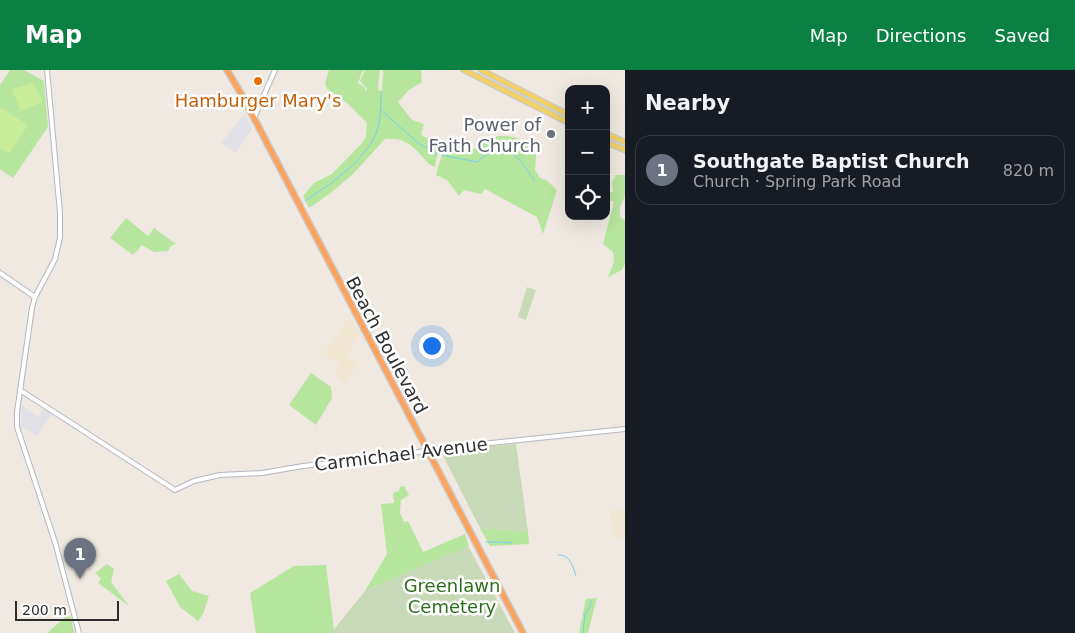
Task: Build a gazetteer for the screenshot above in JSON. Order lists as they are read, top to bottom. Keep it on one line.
{"streets":{"highway":["Beach Boulevard"],"street":["Carmichael Avenue"]},"crossings":[["Beach Boulevard","Carmichael Avenue"]],"parks":["Greenlawn Cemetery"],"places":["Hamburger Mary's","Power of Faith Church"],"scale_bar":"200 m","page":{"header":"Map","nav":["Map","Directions","Saved"],"heading":"Nearby","map_buttons":["+","−"],"list":[{"mark":"1","name":"Southgate Baptist Church","note":"Church · Spring Park Road","value":"820 m"}],"pins":"1","scale":"200 m"}}
